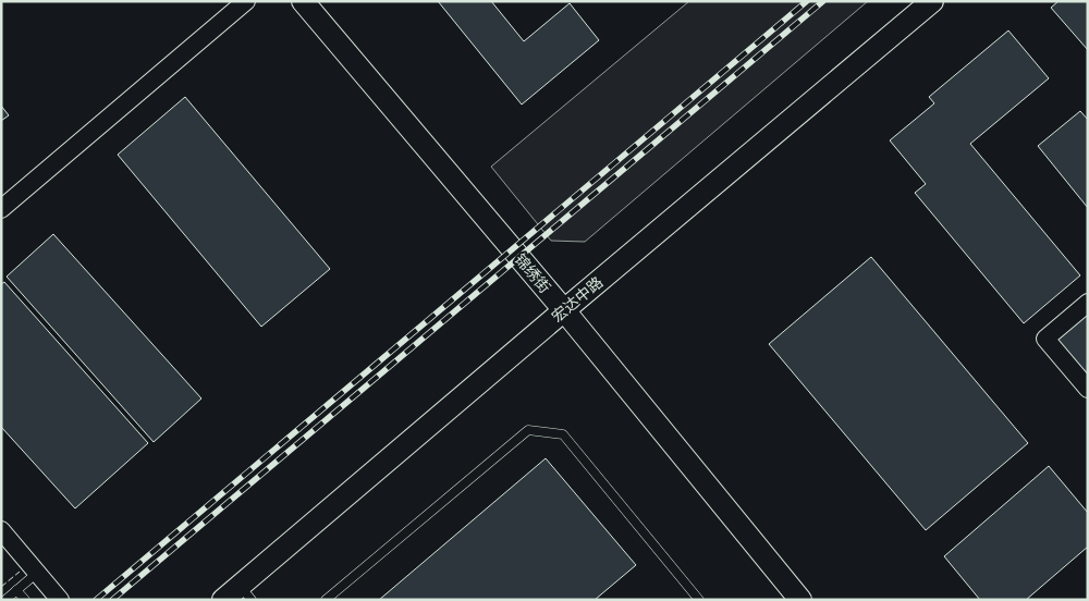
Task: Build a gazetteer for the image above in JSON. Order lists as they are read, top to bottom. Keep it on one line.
{"streets":{"street":["锦绣街","宏达中路"]},"crossings":[["锦绣街","宏达中路"]]}
